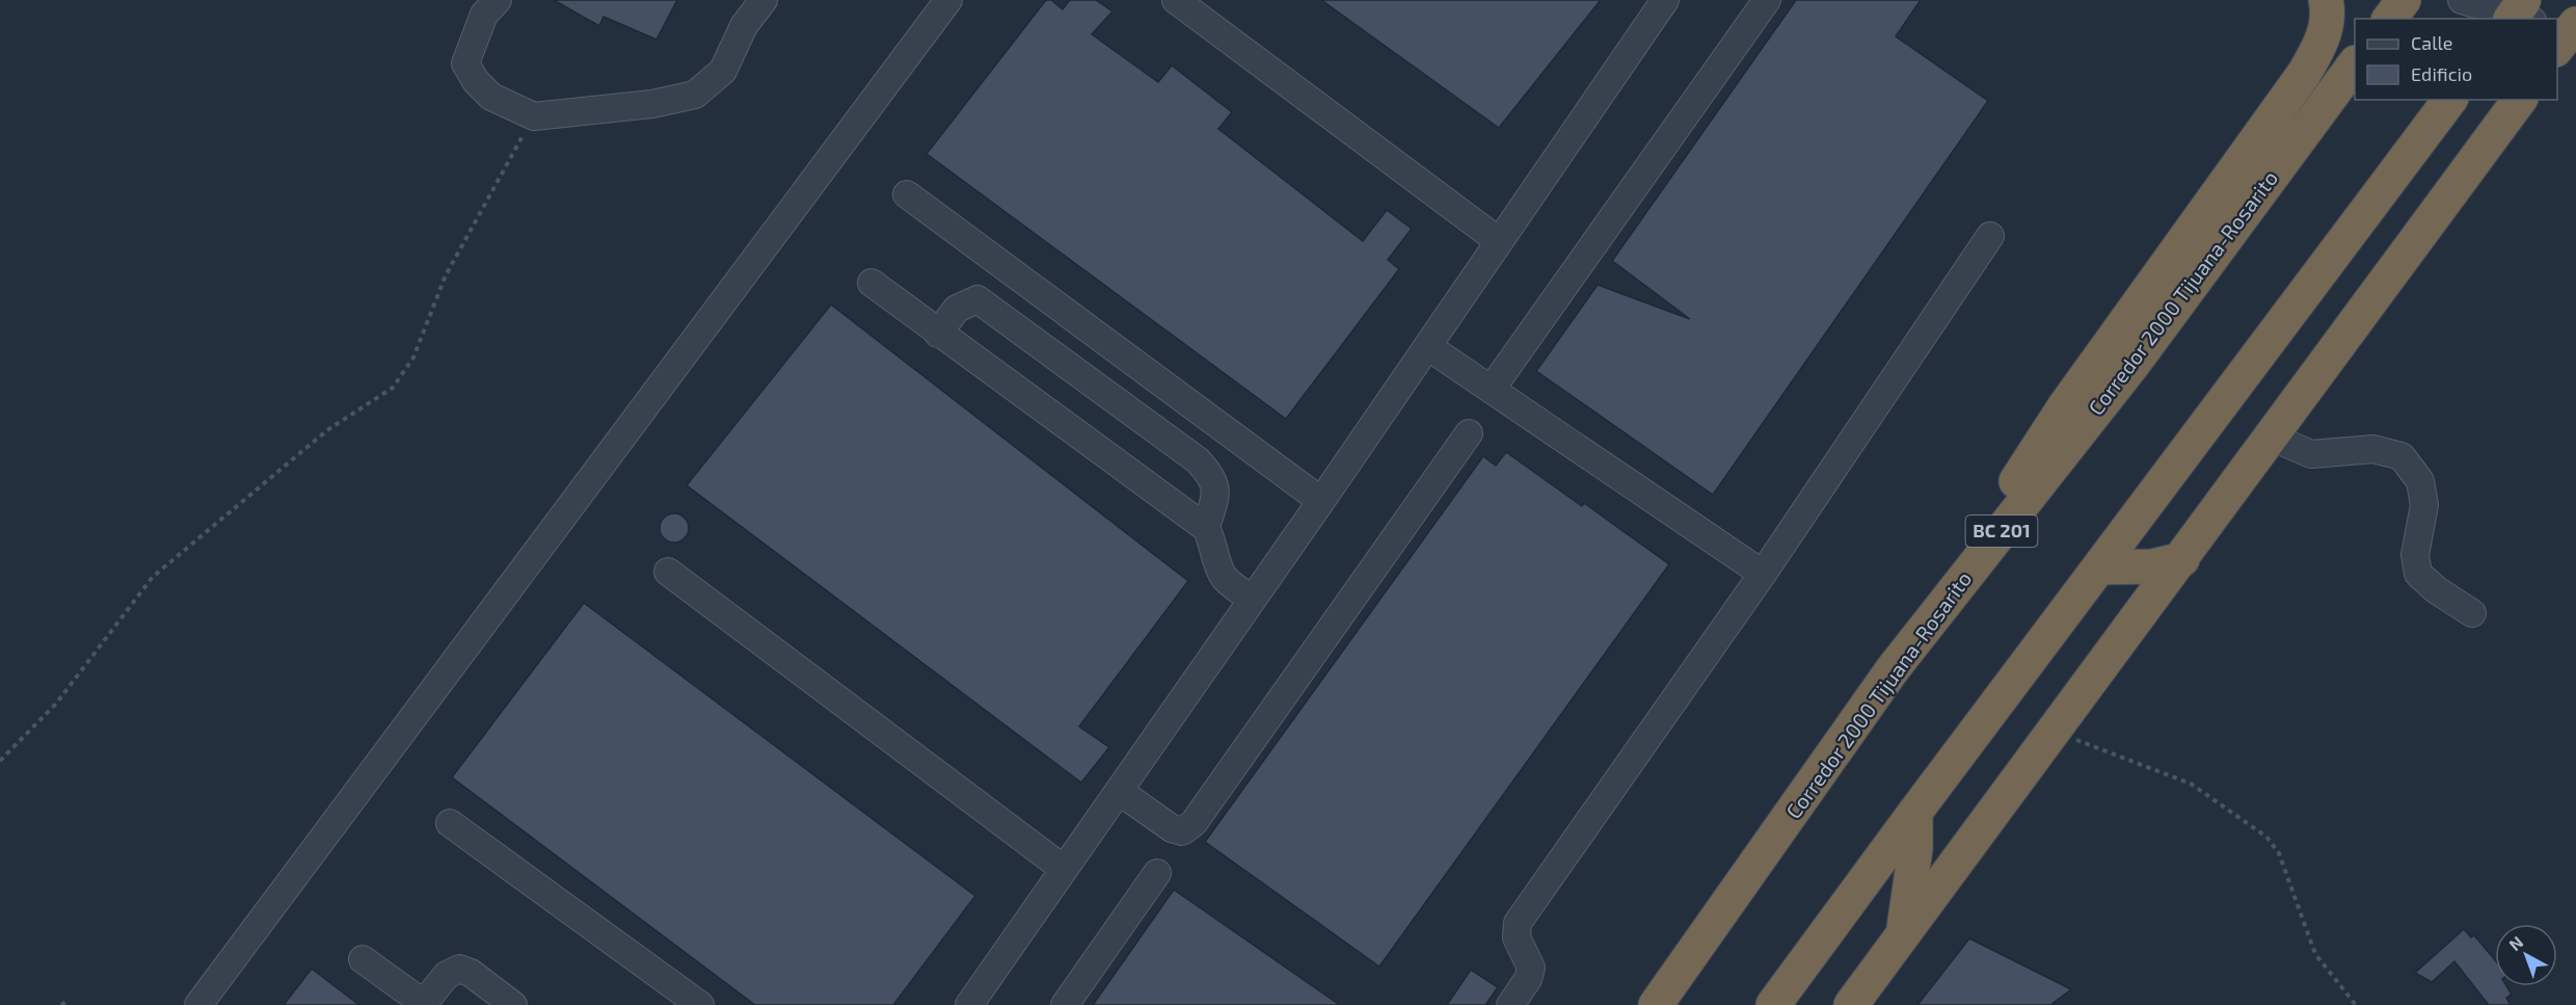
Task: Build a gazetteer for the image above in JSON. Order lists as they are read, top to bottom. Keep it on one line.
{"streets":{"highway":["Corredor 2000 Tijuana-Rosarito","BC 201"]},"legend":["Calle","Edificio"],"north":"top left"}
